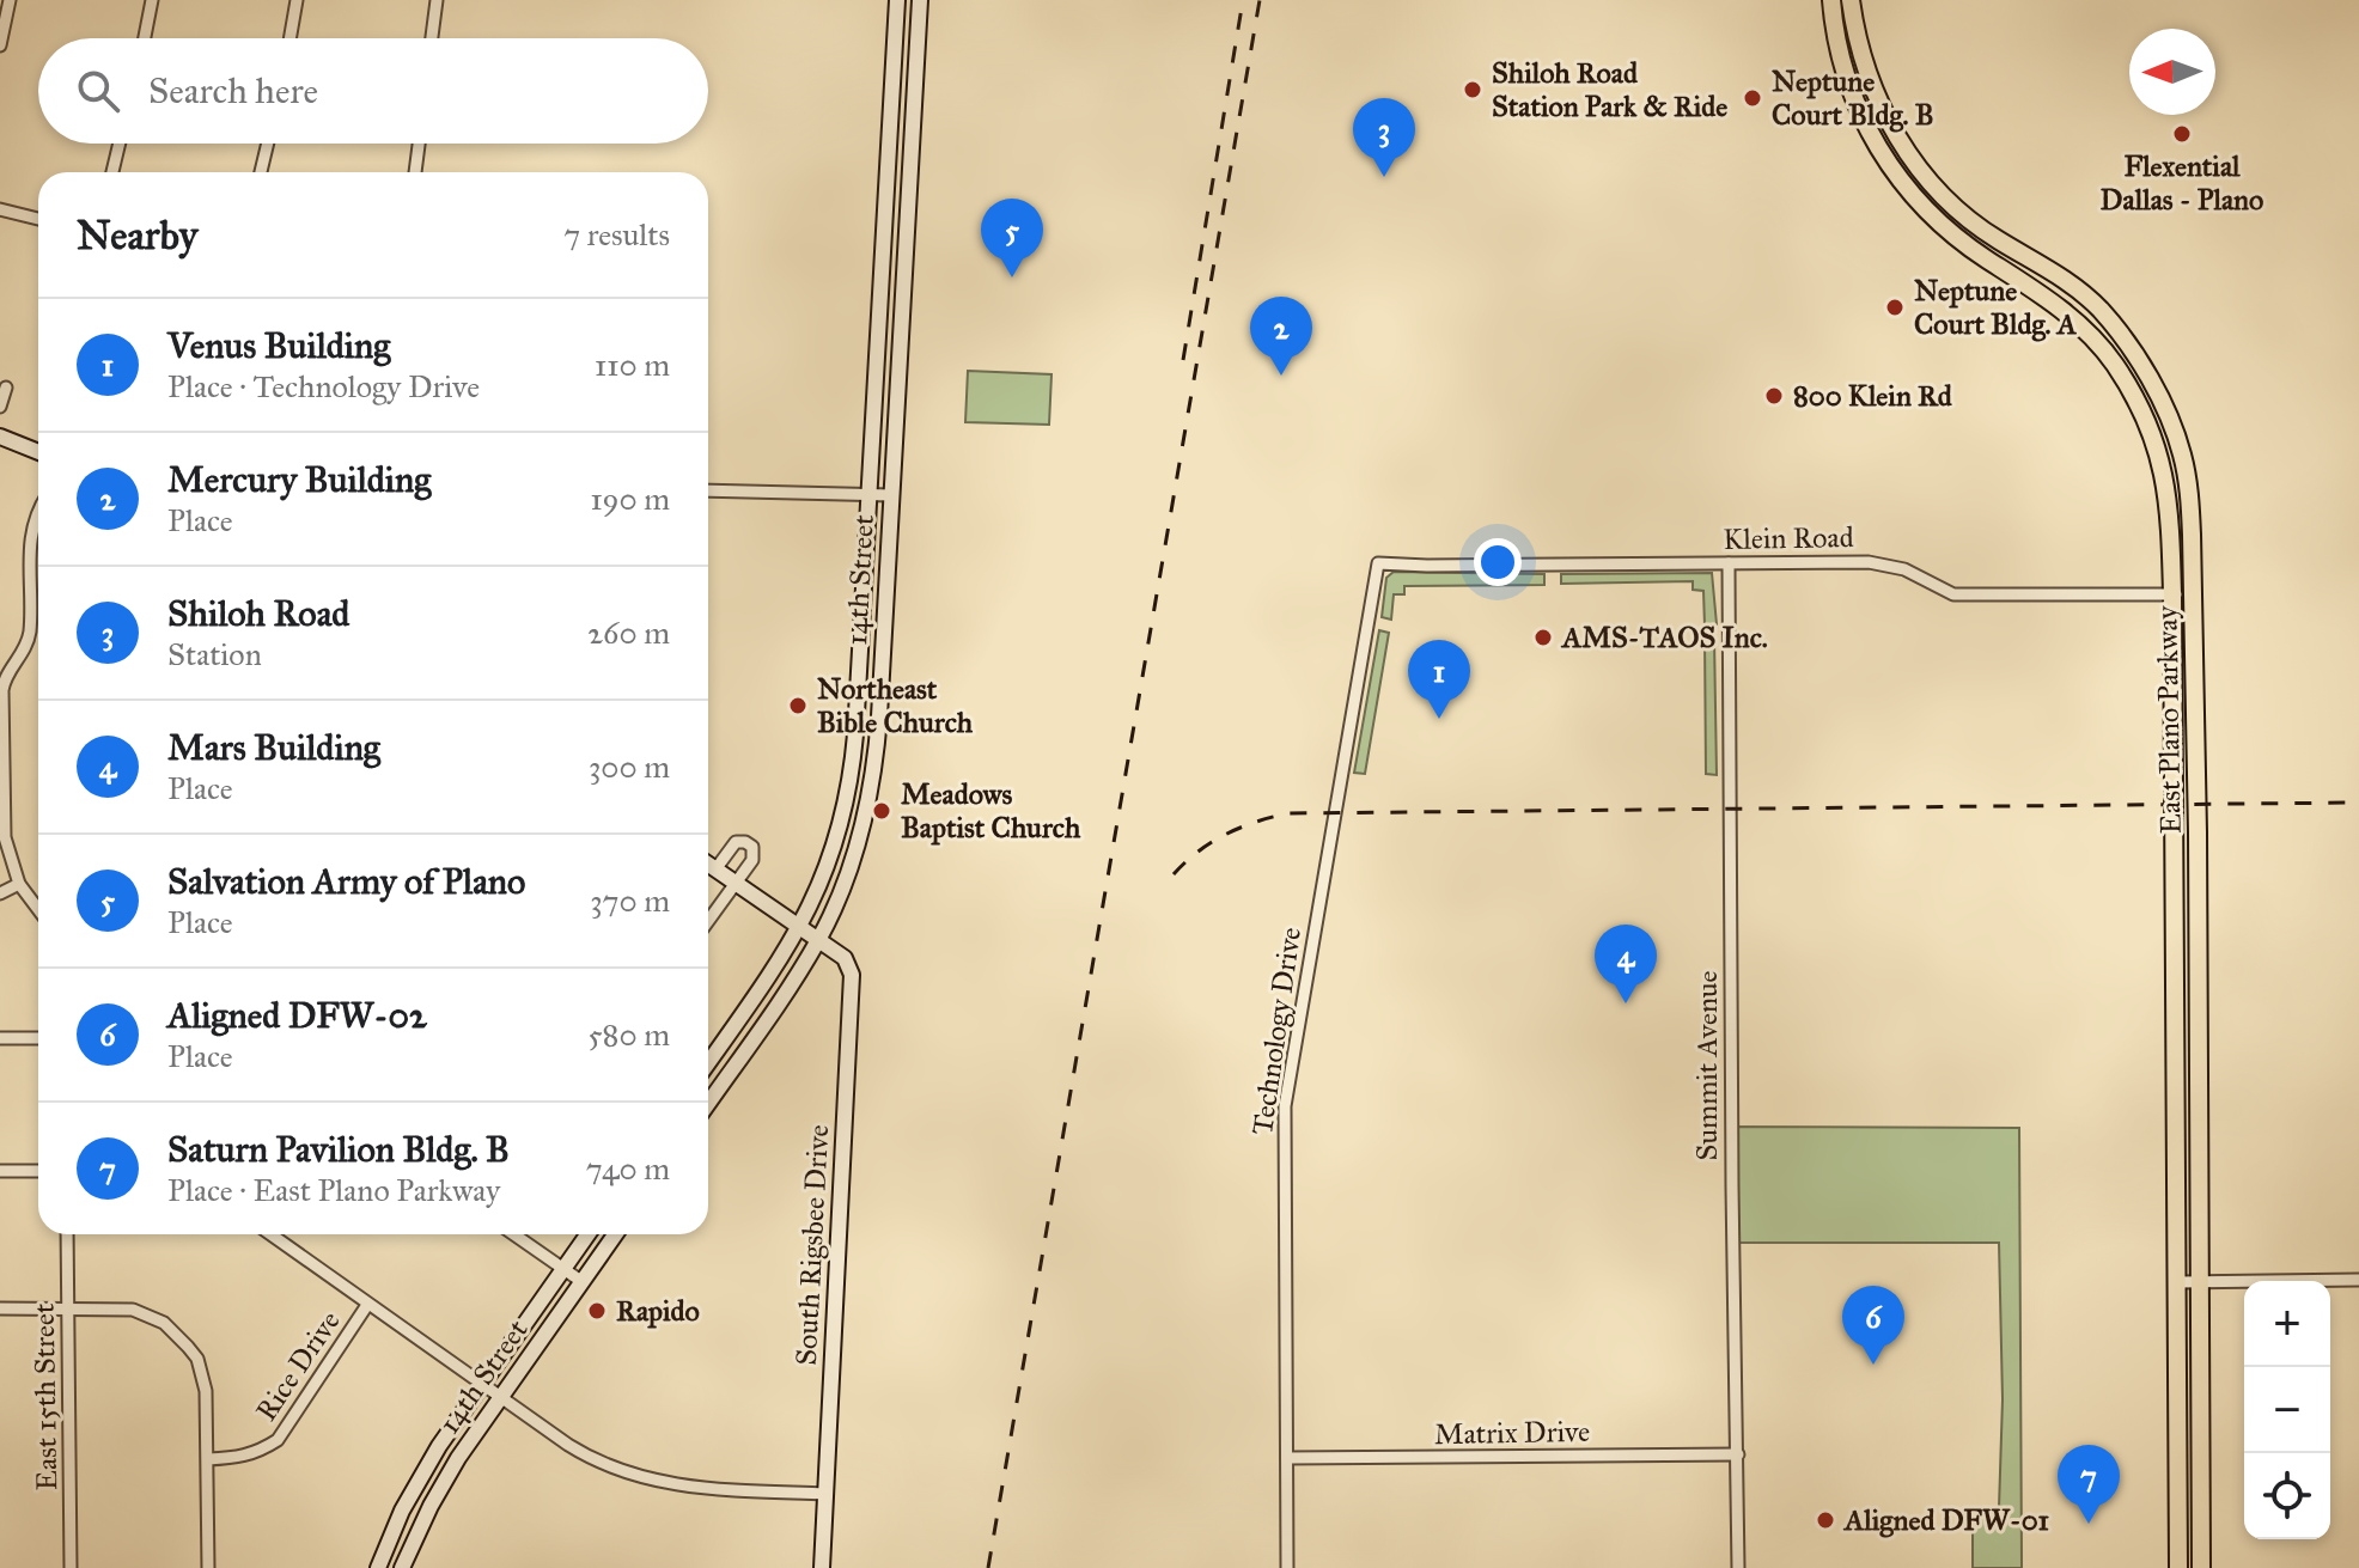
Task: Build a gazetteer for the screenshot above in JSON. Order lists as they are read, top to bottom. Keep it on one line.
{"streets":{"main road":["14th Street","East Plano Parkway","South Rigsbee Drive"],"street":["Klein Road","Technology Drive","Summit Avenue","Rice Drive","East 15th Street","Matrix Drive"]},"crossings":[["Klein Road","East Plano Parkway"],["Klein Road","Technology Drive"],["Klein Road","Summit Avenue"],["14th Street","South Rigsbee Drive"],["Technology Drive","Matrix Drive"],["Summit Avenue","Matrix Drive"]],"places":["Shiloh Road Station Park & Ride","Neptune Court Bldg. B","Flexential Dallas - Plano","Neptune Court Bldg. A","800 Klein Rd","AMS-TAOS Inc.","Northeast Bible Church","Meadows Baptist Church","Rapido","Aligned DFW-01"],"north":"left","page":{"search":"Search here","pins":["3","5","2","1","4","6","7"],"heading":["Nearby","7 results"],"list":[{"mark":"1","name":"Venus Building","note":"Place · Technology Drive","value":"110 m"},{"mark":"2","name":"Mercury Building","note":"Place","value":"190 m"},{"mark":"3","name":"Shiloh Road","note":"Station","value":"260 m"},{"mark":"4","name":"Mars Building","note":"Place","value":"300 m"},{"mark":"5","name":"Salvation Army of Plano","note":"Place","value":"370 m"},{"mark":"6","name":"Aligned DFW-02","note":"Place","value":"580 m"},{"mark":"7","name":"Saturn Pavilion Bldg. B","note":"Place · East Plano Parkway","value":"740 m"}],"map_buttons":["+","−"]}}
